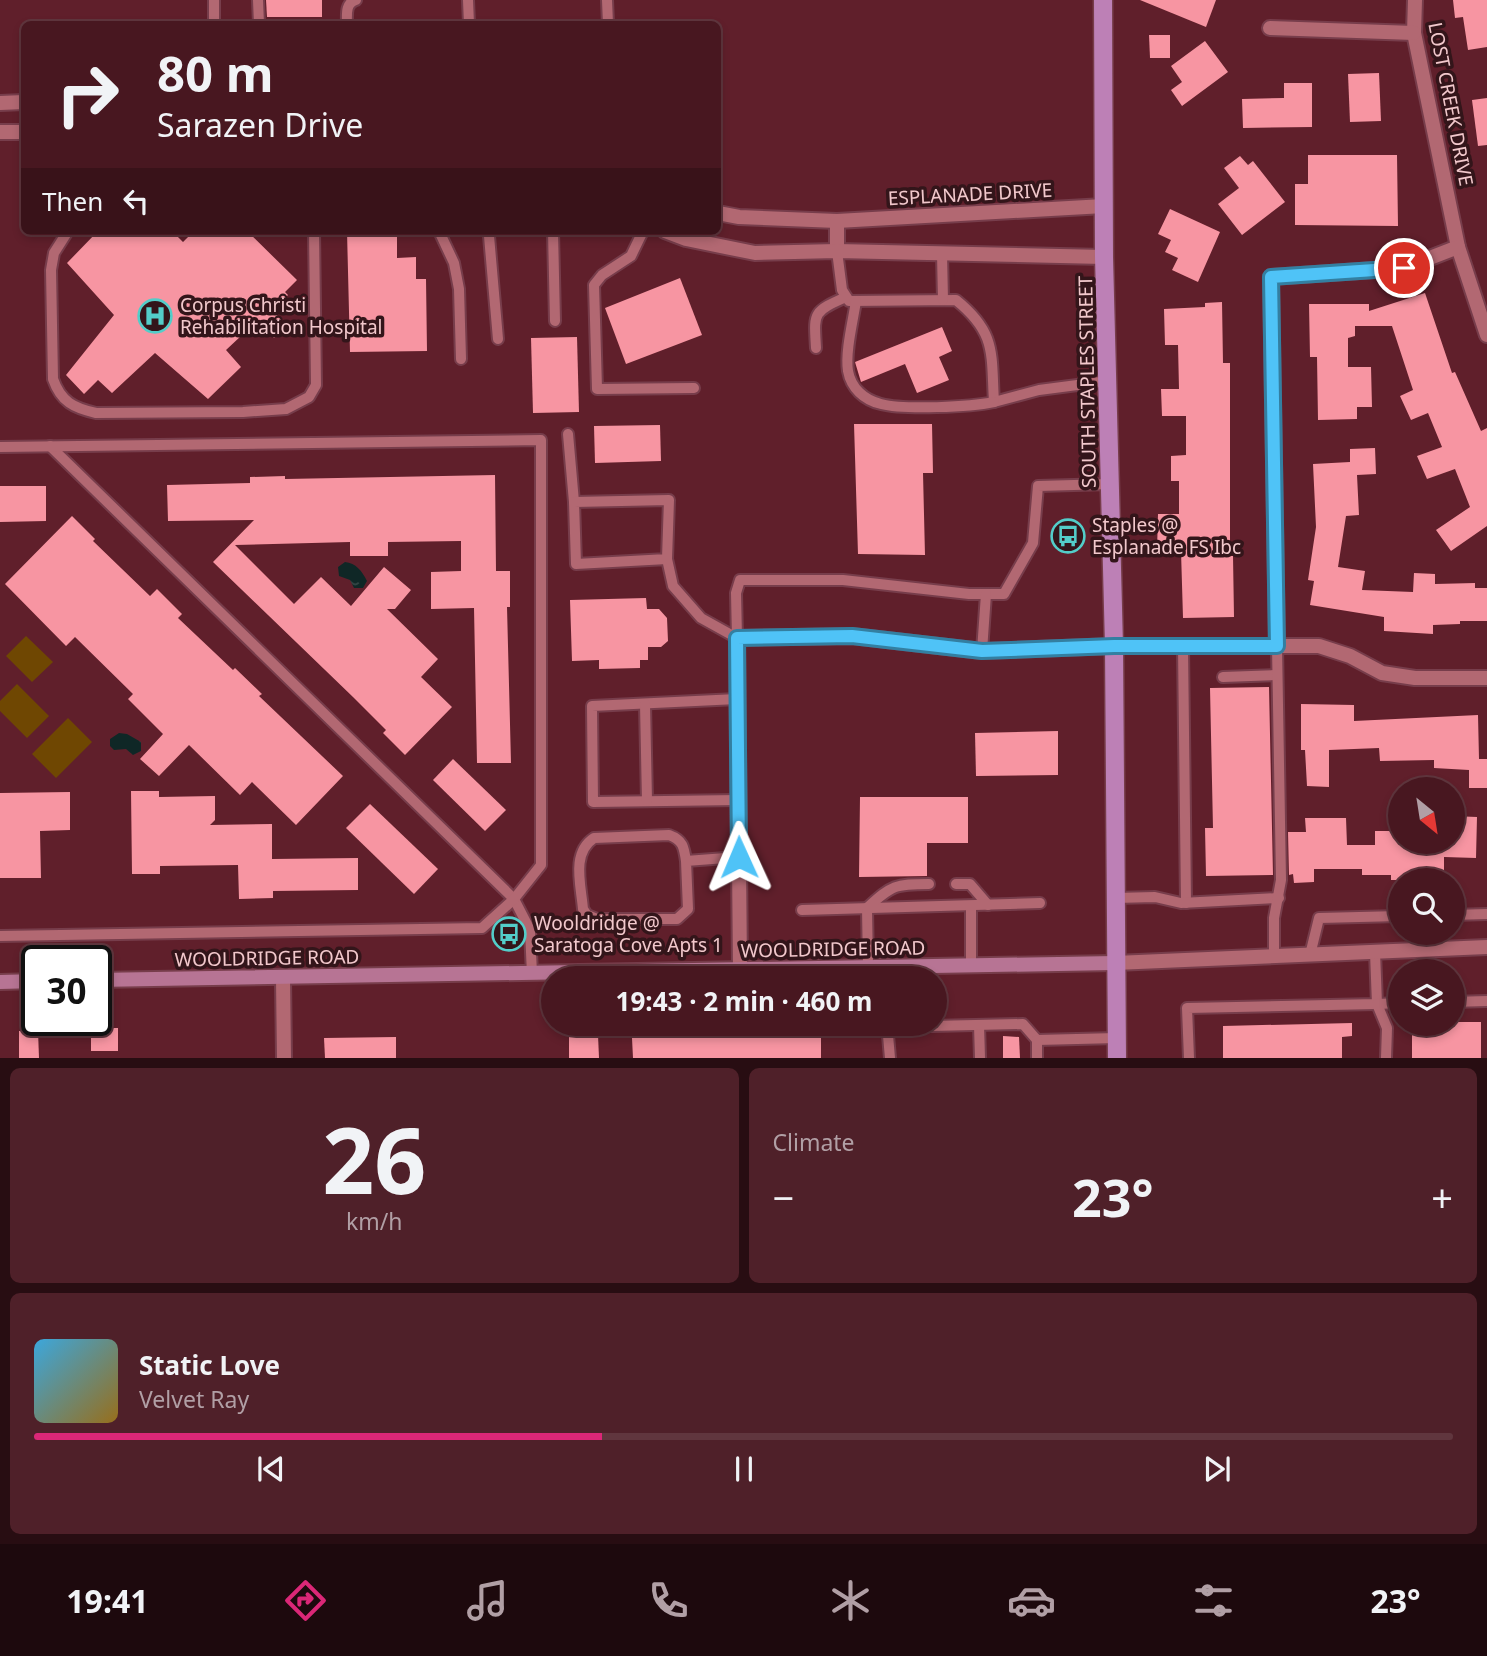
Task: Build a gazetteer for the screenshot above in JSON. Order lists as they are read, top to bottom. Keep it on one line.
{"streets":{"main road":["SOUTH STAPLES STREET","WOOLDRIDGE ROAD"],"street":["LOST CREEK DRIVE","ESPLANADE DRIVE"]},"crossings":[["ESPLANADE DRIVE","SOUTH STAPLES STREET"],["SOUTH STAPLES STREET","WOOLDRIDGE ROAD"]],"places":{"hospital":["Corpus Christi Rehabilitation Hospital"],"bus stop":["Staples @ Esplanade FS Ibc","Wooldridge @ Saratoga Cove Apts 1"]},"north":"bottom right","page":{"turn":["80 m","Sarazen Drive"],"then":"Then","limit":"30","trip":"19:43 · 2 min · 460 m","tile":[["26","km/h"],"Climate"],"heat":["−","23°","+"],"song":["Static Love","Velvet Ray"],"tabs":["19:41","23°"]}}
